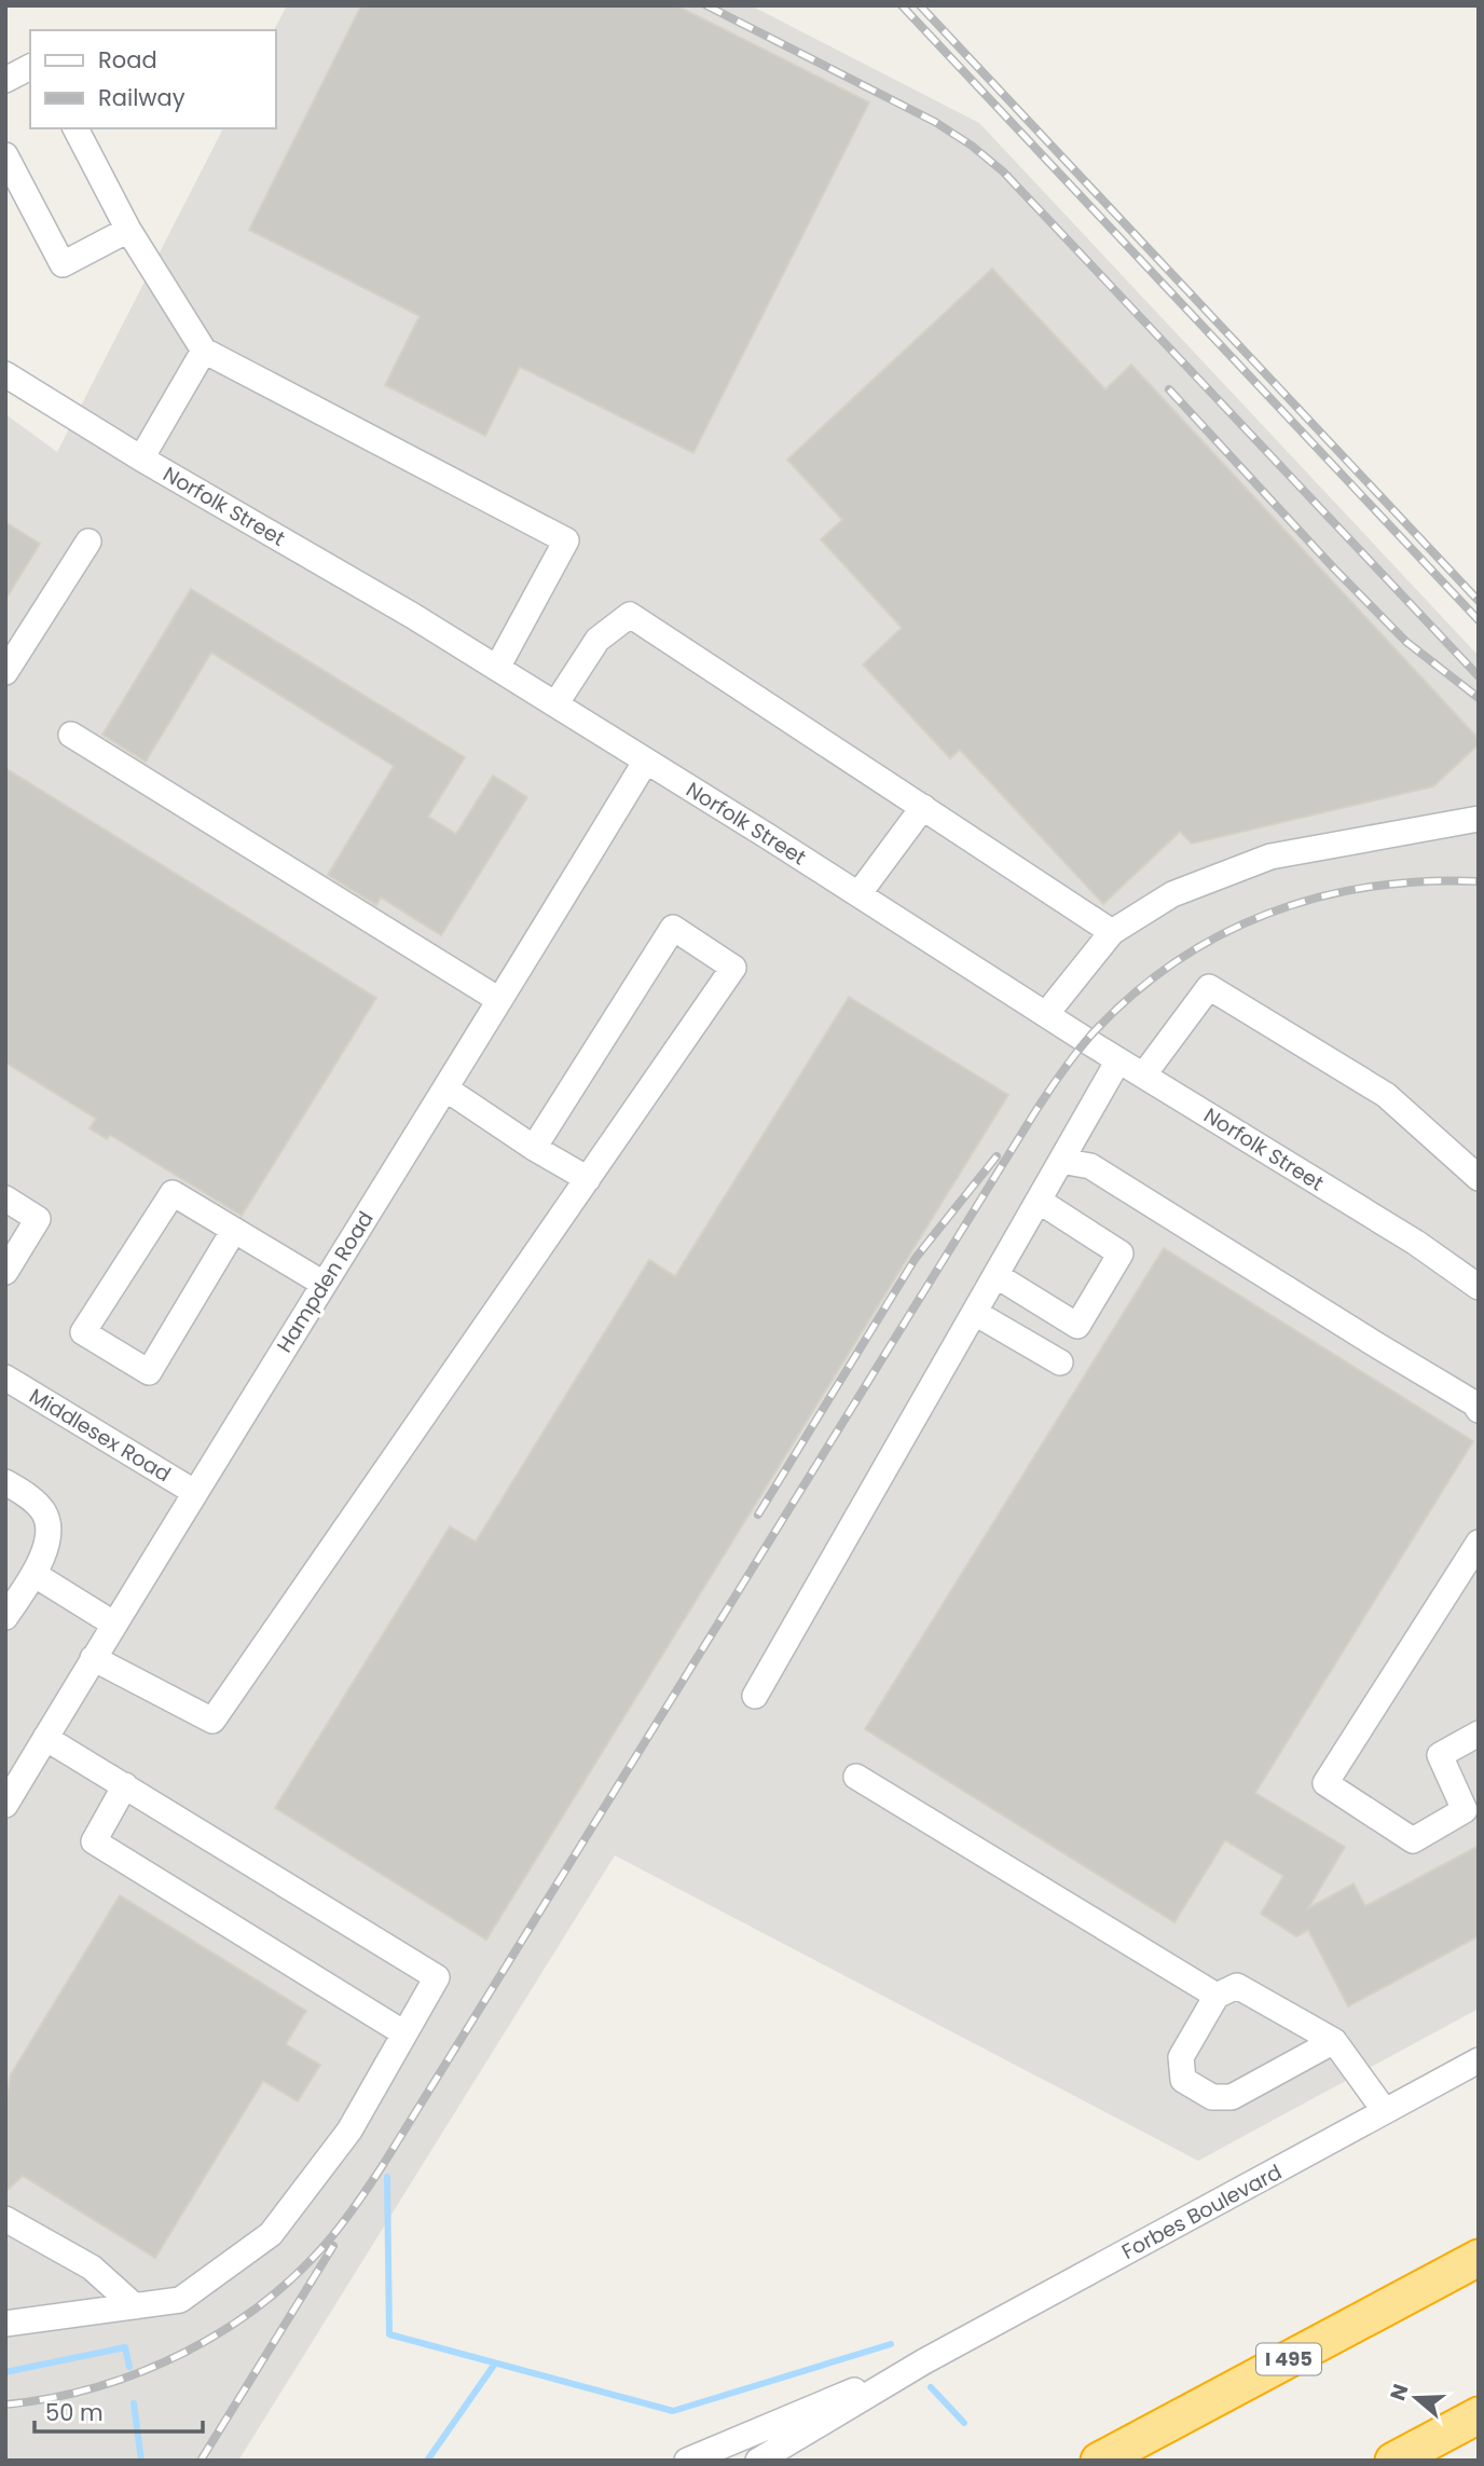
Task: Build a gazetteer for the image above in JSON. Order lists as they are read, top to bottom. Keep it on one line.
{"streets":{"highway":["I 495"],"street":["Norfolk Street","Hampden Road","Middlesex Road","Forbes Boulevard"]},"crossings":[["Norfolk Street","Hampden Road"],["Hampden Road","Middlesex Road"]],"legend":["Road","Railway"],"scale_bar":"50 m","north":"left"}
